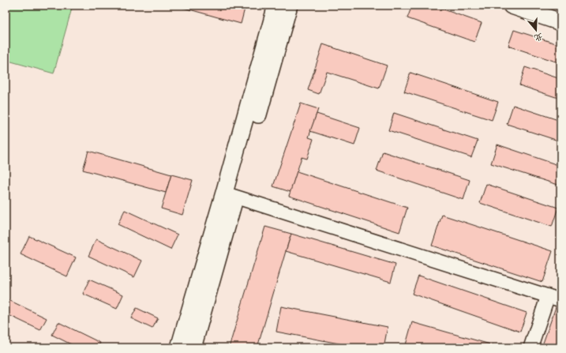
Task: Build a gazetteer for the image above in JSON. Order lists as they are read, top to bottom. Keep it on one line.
{"north":"bottom"}
